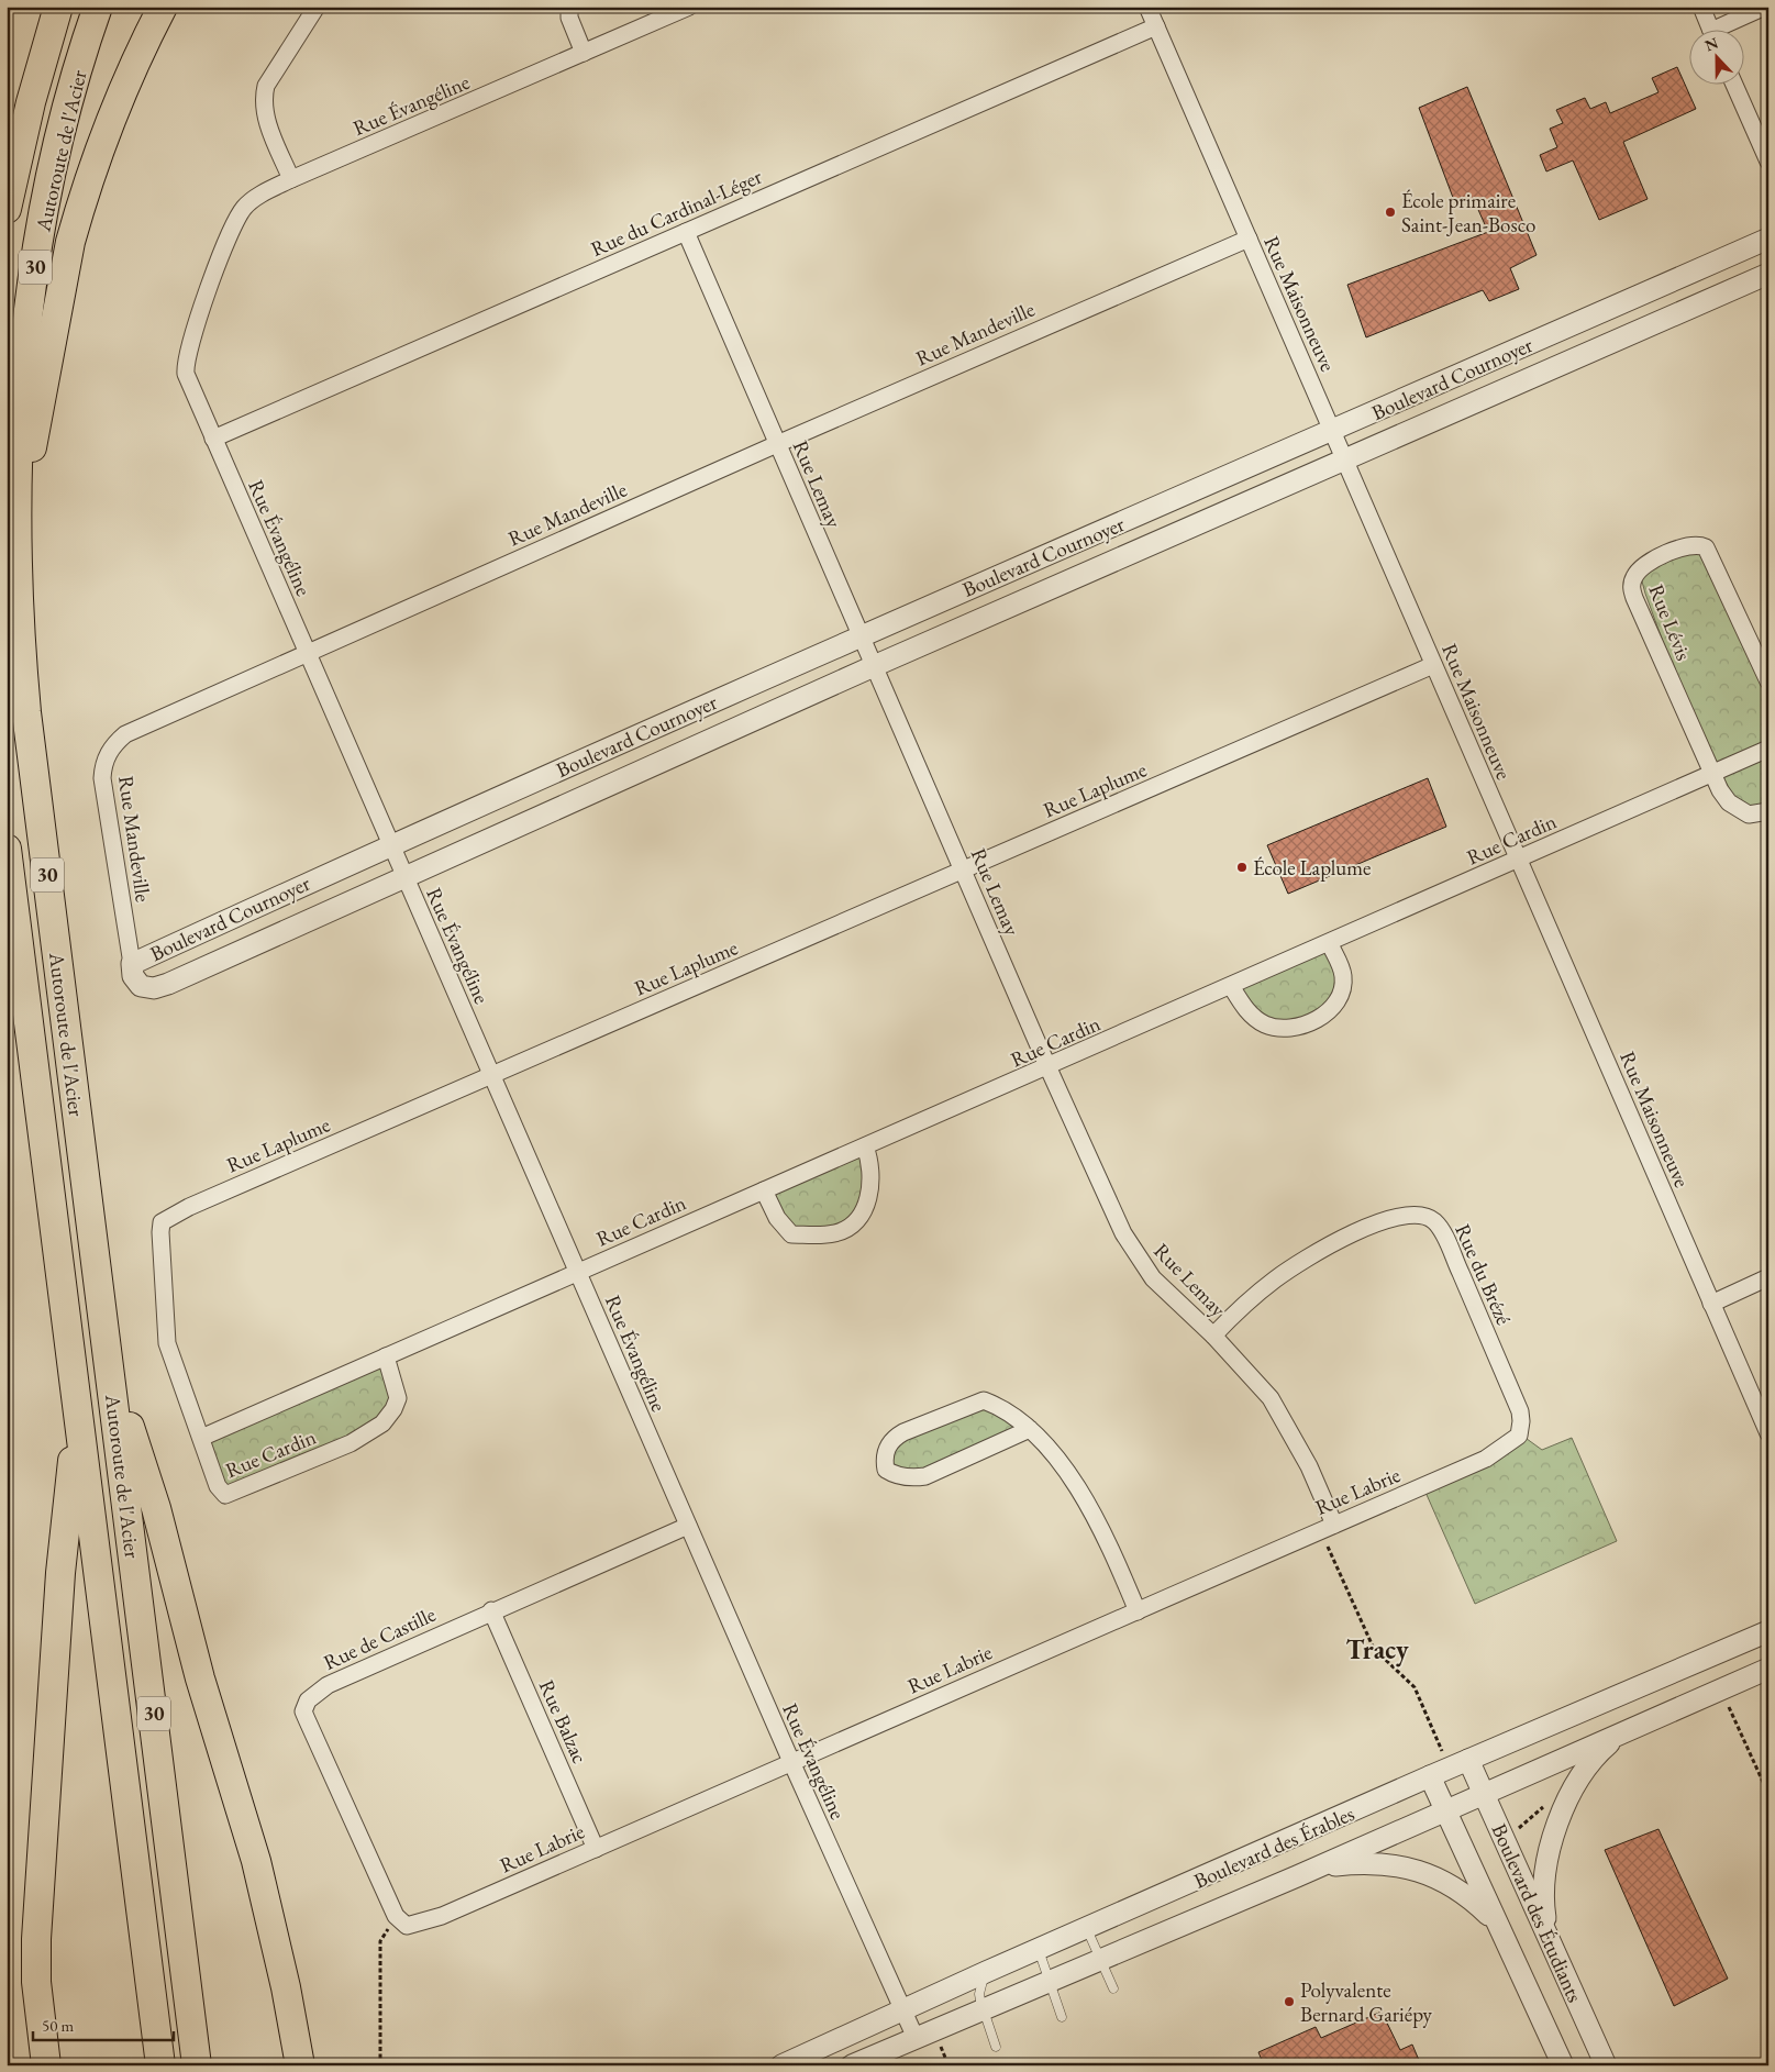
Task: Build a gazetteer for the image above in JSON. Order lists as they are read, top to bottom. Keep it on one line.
{"streets":{"highway":["Autoroute de l'Acier","30"],"street":["Rue Évangéline","Rue du Cardinal-Léger","Rue Maisonneuve","Rue Mandeville","Boulevard Cournoyer","Rue Lemay","Rue Lévis","Rue Laplume","Rue Cardin","Rue du Brézé","Rue Labrie","Rue de Castille","Rue Balzac","Boulevard des Érables","Boulevard des Étudiants"]},"crossings":[["Rue Évangéline","Rue du Cardinal-Léger"],["Rue Évangéline","Rue Mandeville"],["Rue Évangéline","Boulevard Cournoyer"],["Rue Évangéline","Rue Laplume"],["Rue Évangéline","Rue Cardin"],["Rue Évangéline","Rue Labrie"],["Rue Évangéline","Rue de Castille"],["Rue Évangéline","Boulevard des Érables"],["Rue du Cardinal-Léger","Rue Maisonneuve"],["Rue du Cardinal-Léger","Rue Lemay"],["Rue Maisonneuve","Rue Mandeville"],["Rue Maisonneuve","Boulevard Cournoyer"],["Rue Maisonneuve","Rue Laplume"],["Rue Maisonneuve","Rue Cardin"],["Rue Mandeville","Boulevard Cournoyer"],["Rue Mandeville","Rue Lemay"],["Boulevard Cournoyer","Rue Lemay"],["Rue Lemay","Rue Laplume"],["Rue Lemay","Rue Cardin"],["Rue Lemay","Rue du Brézé"],["Rue Lemay","Rue Labrie"],["Rue Lévis","Rue Cardin"],["Rue Laplume","Rue Cardin"],["Rue du Brézé","Rue Labrie"],["Rue Labrie","Rue de Castille"],["Rue Labrie","Rue Balzac"],["Rue de Castille","Rue Balzac"],["Boulevard des Érables","Boulevard des Étudiants"]],"districts":["Tracy"],"places":["École primaire Saint-Jean-Bosco","École Laplume","Polyvalente Bernard Gariépy"],"scale_bar":"50 m","north":"top"}
